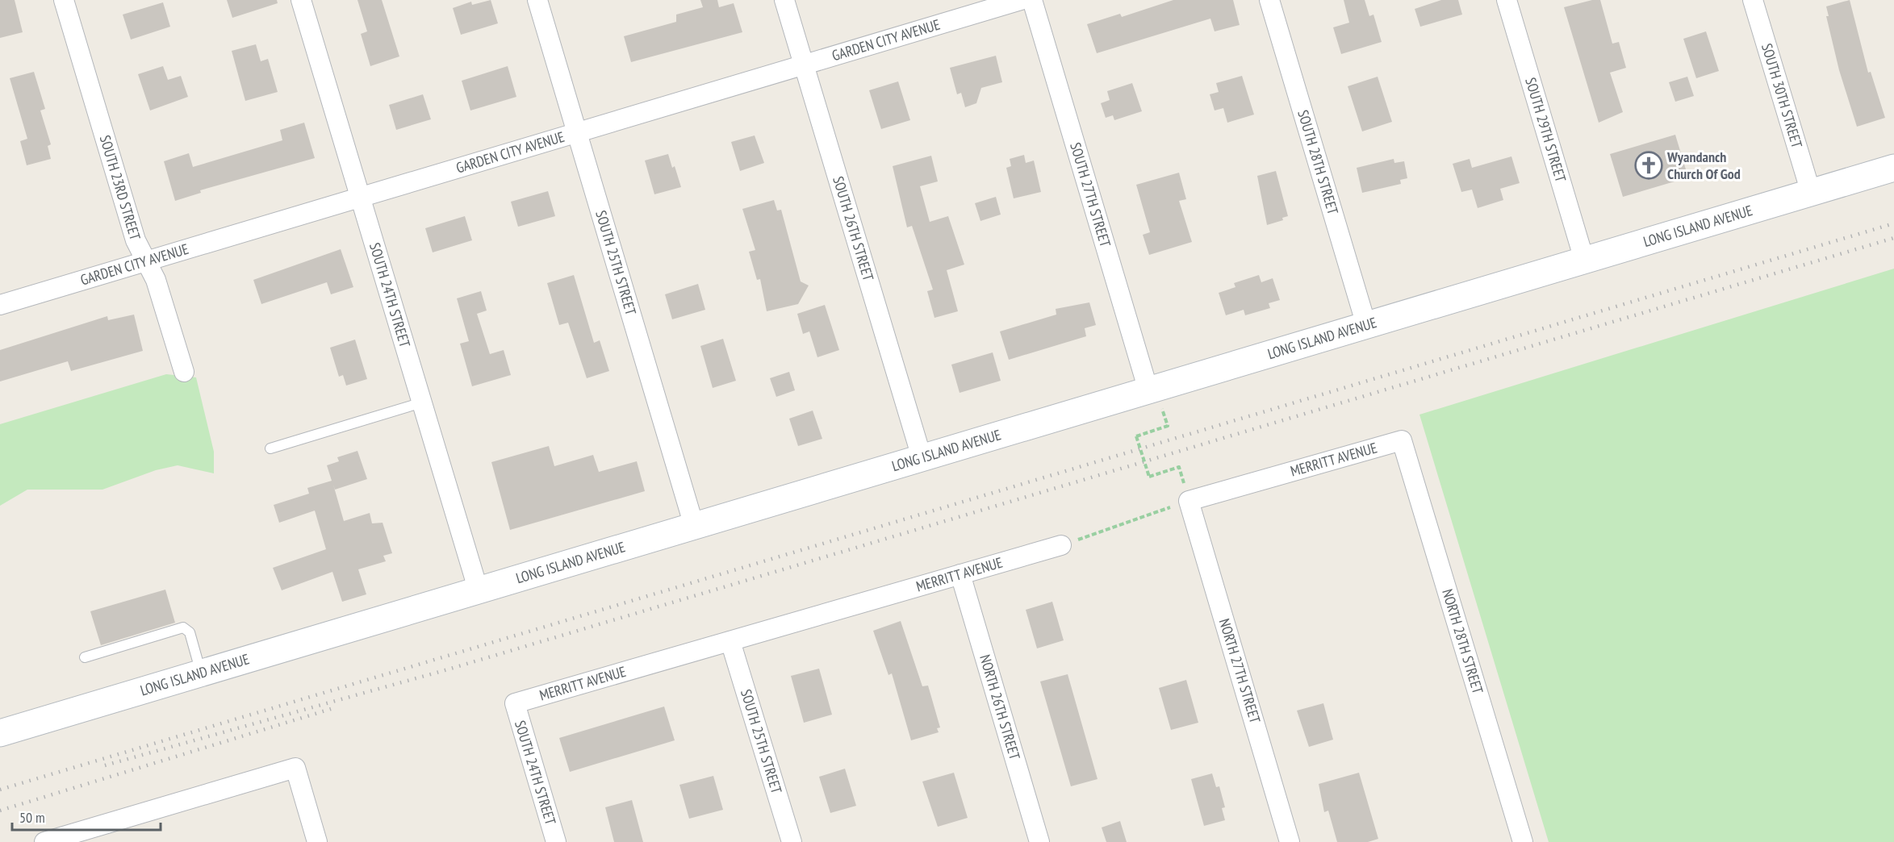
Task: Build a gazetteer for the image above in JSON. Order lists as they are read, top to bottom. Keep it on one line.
{"streets":{"street":["GARDEN CITY AVENUE","SOUTH 30TH STREET","SOUTH 29TH STREET","SOUTH 28TH STREET","SOUTH 23RD STREET","SOUTH 27TH STREET","LONG ISLAND AVENUE","SOUTH 26TH STREET","SOUTH 25TH STREET","SOUTH 24TH STREET","MERRITT AVENUE","NORTH 28TH STREET","NORTH 27TH STREET","NORTH 26TH STREET"]},"crossings":[["GARDEN CITY AVENUE","SOUTH 23RD STREET"],["GARDEN CITY AVENUE","SOUTH 26TH STREET"],["GARDEN CITY AVENUE","SOUTH 25TH STREET"],["GARDEN CITY AVENUE","SOUTH 24TH STREET"],["SOUTH 30TH STREET","LONG ISLAND AVENUE"],["SOUTH 29TH STREET","LONG ISLAND AVENUE"],["SOUTH 28TH STREET","LONG ISLAND AVENUE"],["SOUTH 27TH STREET","LONG ISLAND AVENUE"],["LONG ISLAND AVENUE","SOUTH 26TH STREET"],["LONG ISLAND AVENUE","SOUTH 25TH STREET"],["LONG ISLAND AVENUE","SOUTH 24TH STREET"],["SOUTH 25TH STREET","MERRITT AVENUE"],["SOUTH 24TH STREET","MERRITT AVENUE"],["MERRITT AVENUE","NORTH 28TH STREET"],["MERRITT AVENUE","NORTH 27TH STREET"],["MERRITT AVENUE","NORTH 26TH STREET"]],"places":{"church":["Wyandanch Church Of God"]},"scale_bar":"50 m"}
